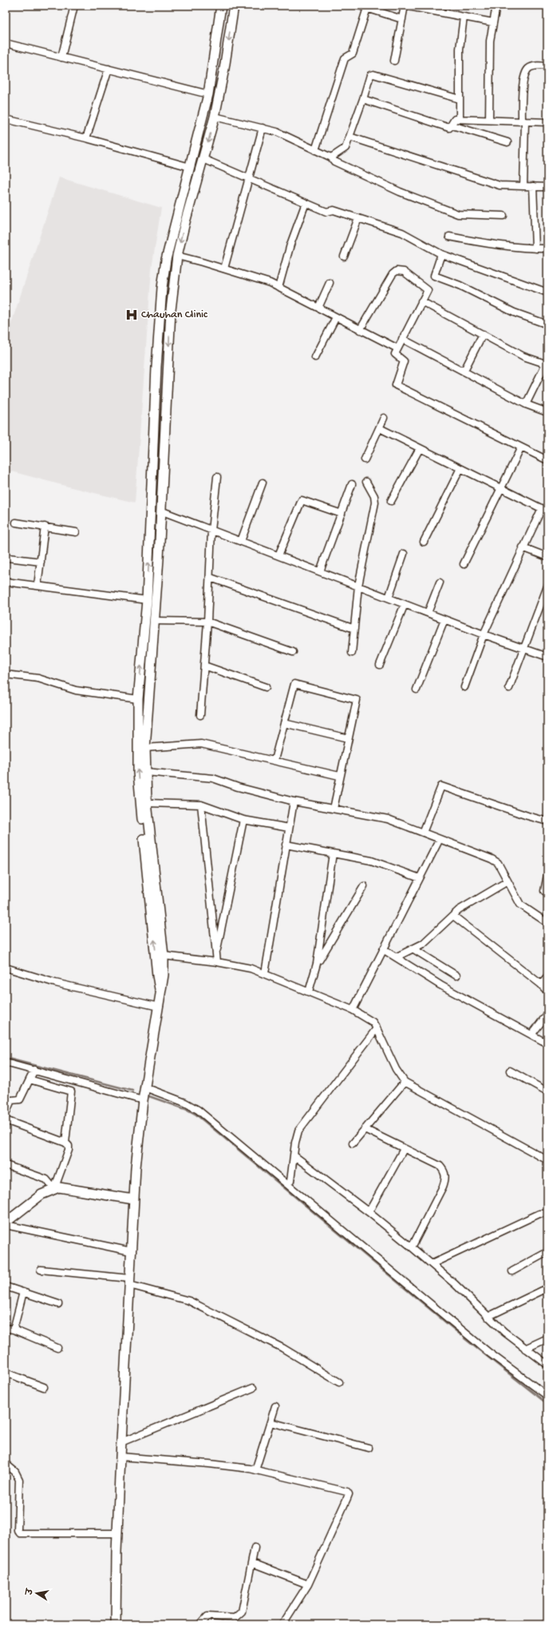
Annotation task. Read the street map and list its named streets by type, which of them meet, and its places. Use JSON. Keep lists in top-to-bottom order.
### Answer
{
  "places": {
    "hospital": ["Chauhan Clinic"]
  },
  "north": "left"
}
